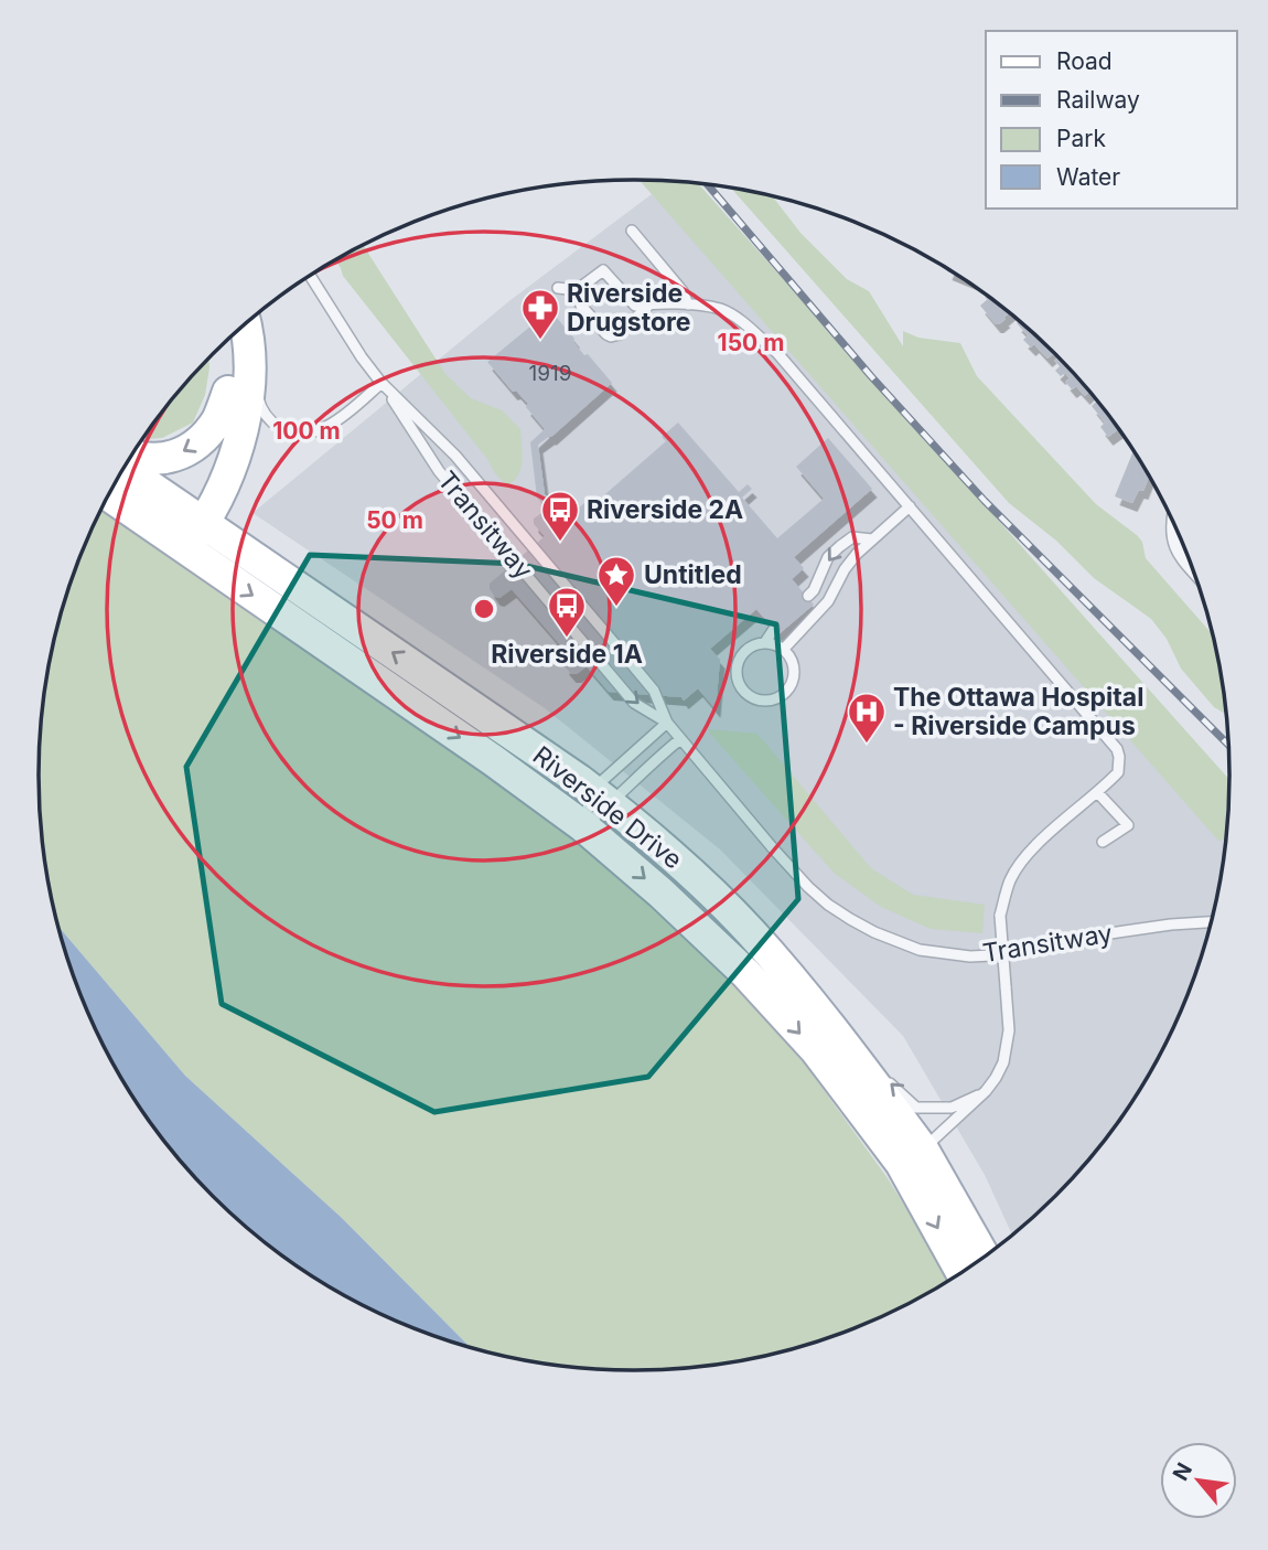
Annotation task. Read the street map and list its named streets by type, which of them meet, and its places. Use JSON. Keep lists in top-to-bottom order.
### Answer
{
  "streets": {
    "main road": ["Riverside Drive"],
    "lane": ["Transitway"]
  },
  "places": {
    "pharmacy": ["Riverside Drugstore"],
    "bus stop": ["Riverside 2A", "Riverside 1A"],
    "place": ["Untitled"],
    "hospital": ["The Ottawa Hospital - Riverside Campus"]
  },
  "house_numbers": ["1919"],
  "legend": [
    "Road",
    "Railway",
    "Park",
    "Water"
  ],
  "north": "top left",
  "rings": ["150 m", "100 m", "50 m"]
}
